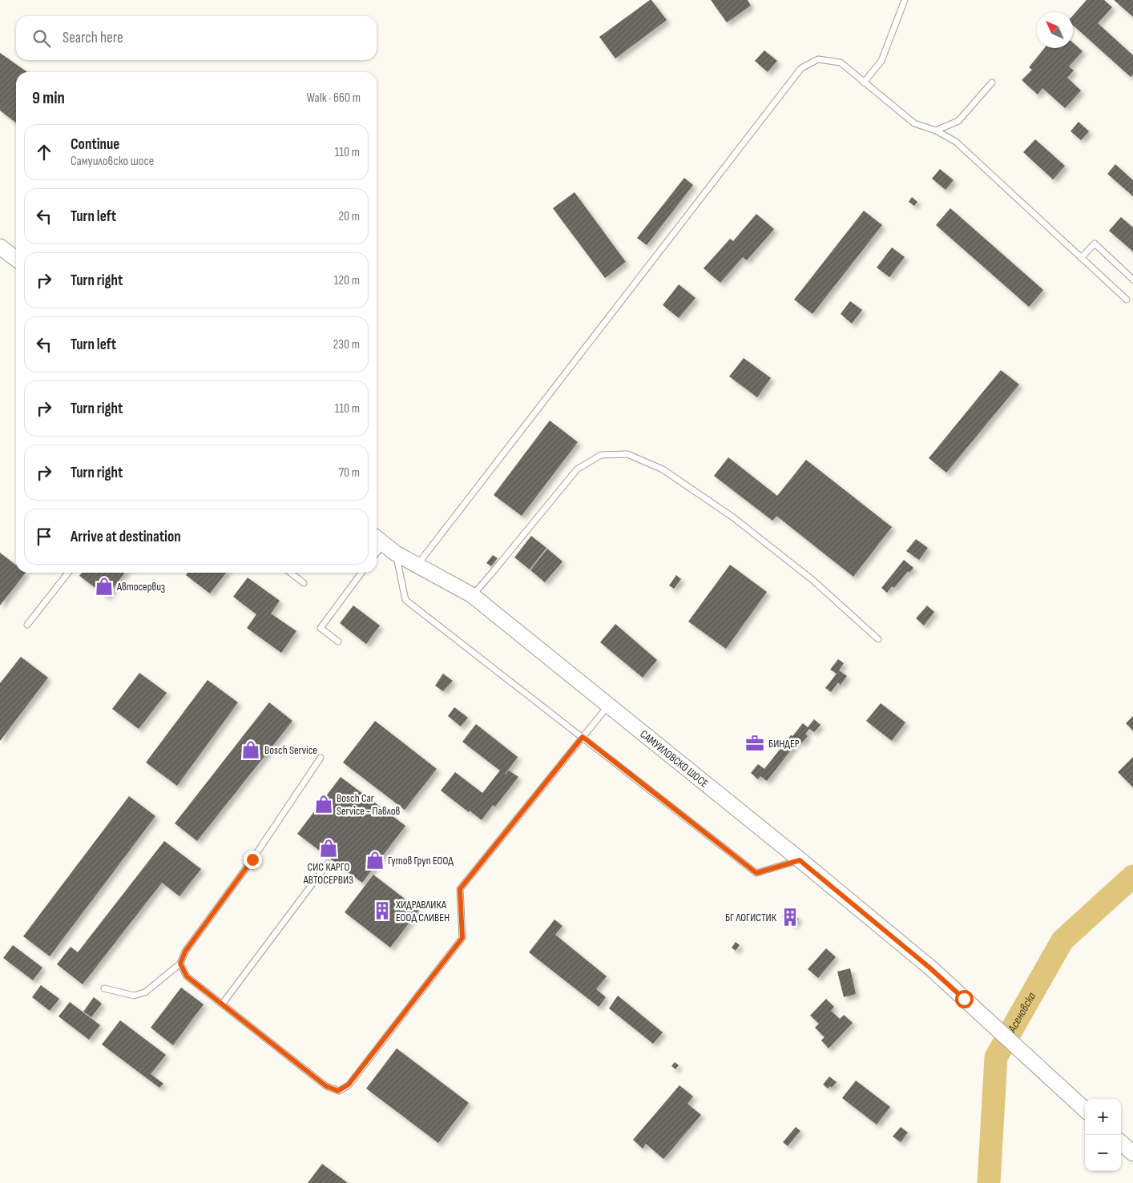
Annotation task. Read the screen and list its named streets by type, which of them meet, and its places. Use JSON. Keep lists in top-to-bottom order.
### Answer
{
  "streets": {
    "street": ["САМУИЛОВСКО ШОСЕ"]
  },
  "water": ["Асеновска"],
  "places": {
    "shop": [
      "Автосервиз",
      "Bosch Service",
      "Bosch Car Service - Павлов",
      "СИС КАРГО АВТОСЕРВИЗ",
      "Гутов Груп ЕООД"
    ],
    "office": ["БИНДЕР"],
    "building": ["ХИДРАВЛИКА ЕООД СЛИВЕН", "БГ ЛОГИСТИК"]
  },
  "north": "top left",
  "page": {
    "search": "Search here",
    "heading": ["9 min", "Walk · 660 m"],
    "list": [
      ["Continue", "Самуиловско шосе", "110 m"],
      ["Turn left", "20 m"],
      ["Turn right", "120 m"],
      ["Turn left", "230 m"],
      ["Turn right", "110 m"],
      ["Turn right", "70 m"],
      "Arrive at destination"
    ],
    "map_buttons": ["+", "−"]
  }
}
